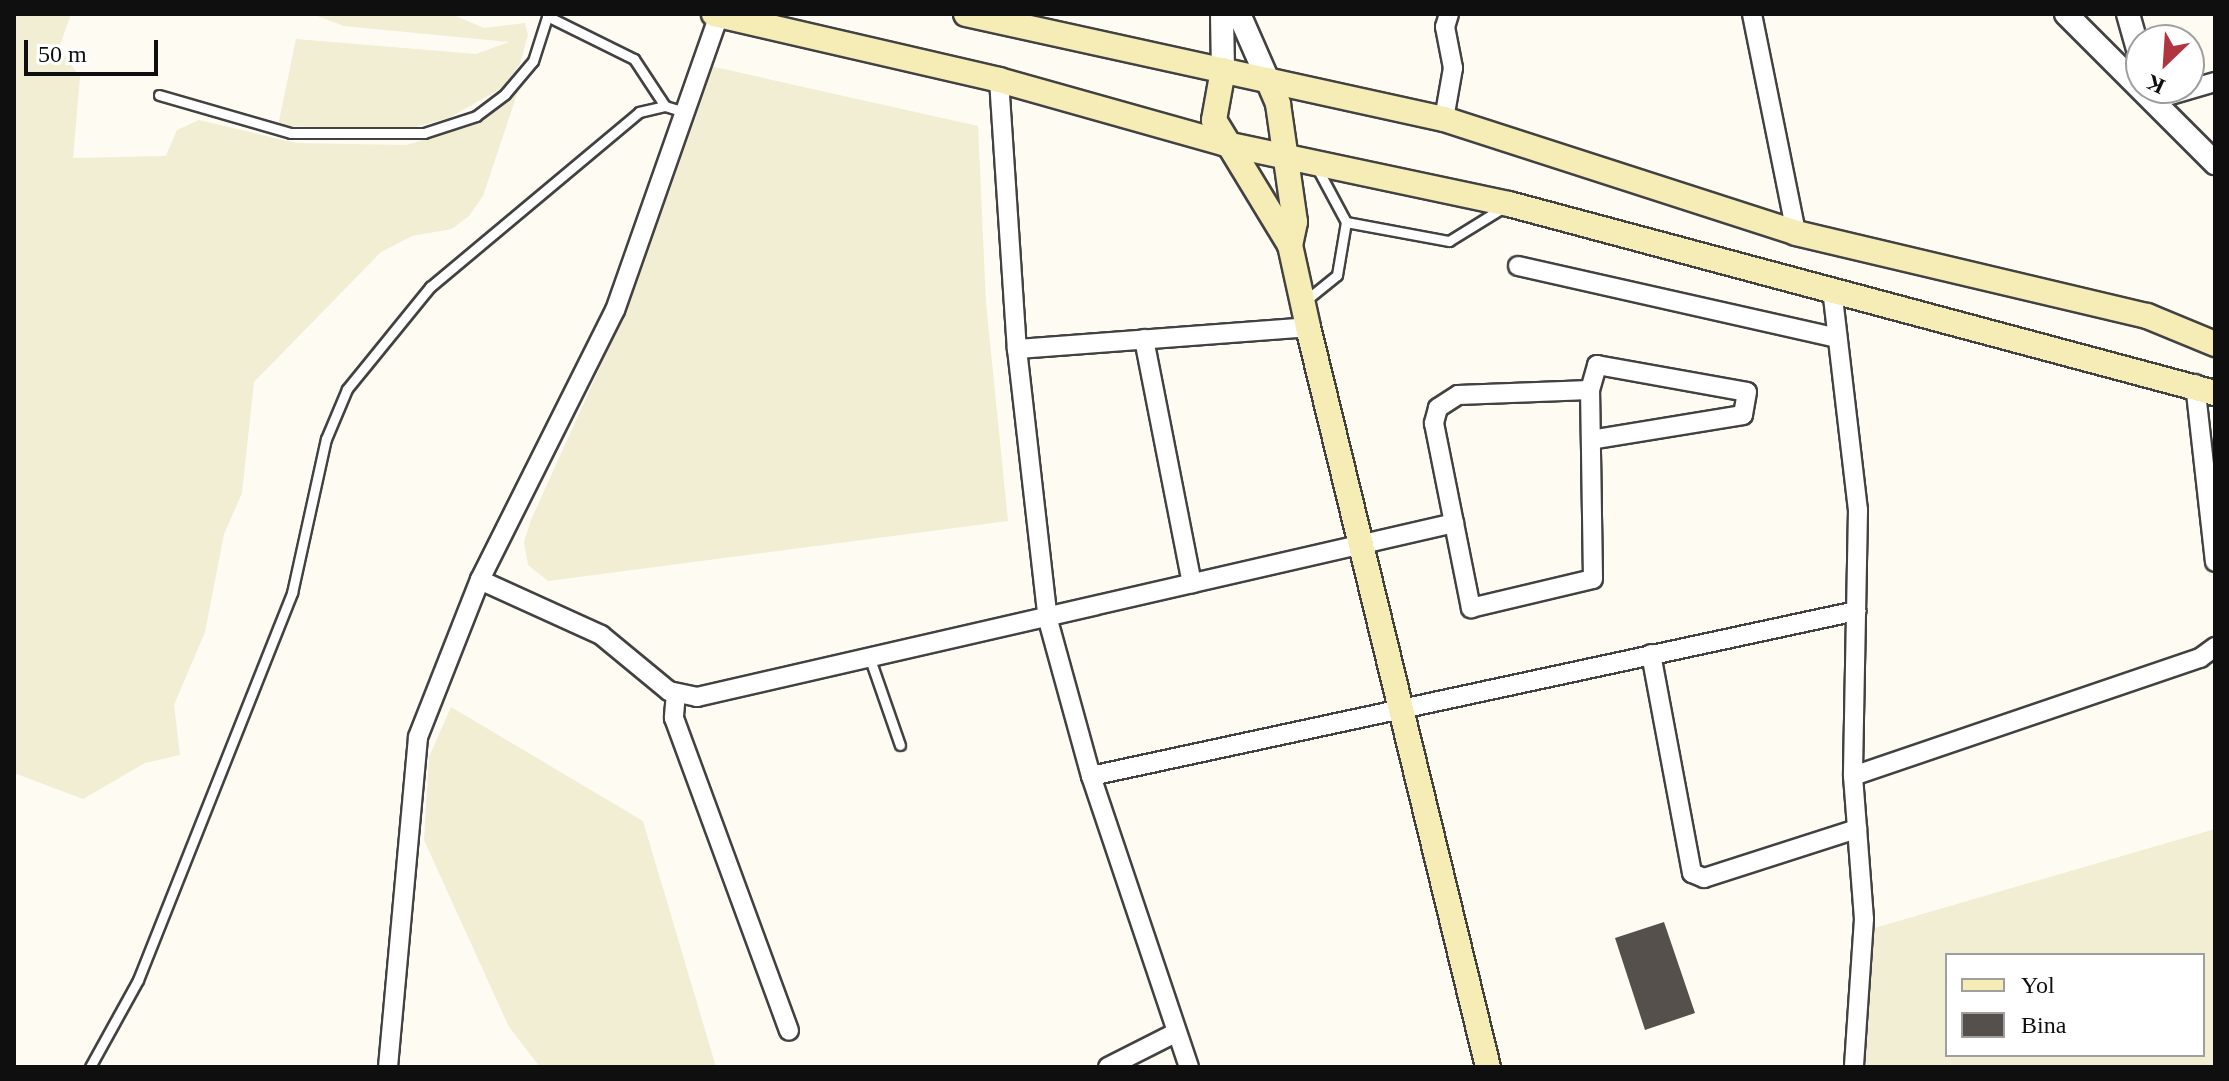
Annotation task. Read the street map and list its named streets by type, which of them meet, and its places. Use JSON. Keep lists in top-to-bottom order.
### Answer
{
  "legend": ["Yol", "Bina"],
  "scale_bar": "50 m",
  "north": "bottom left"
}
